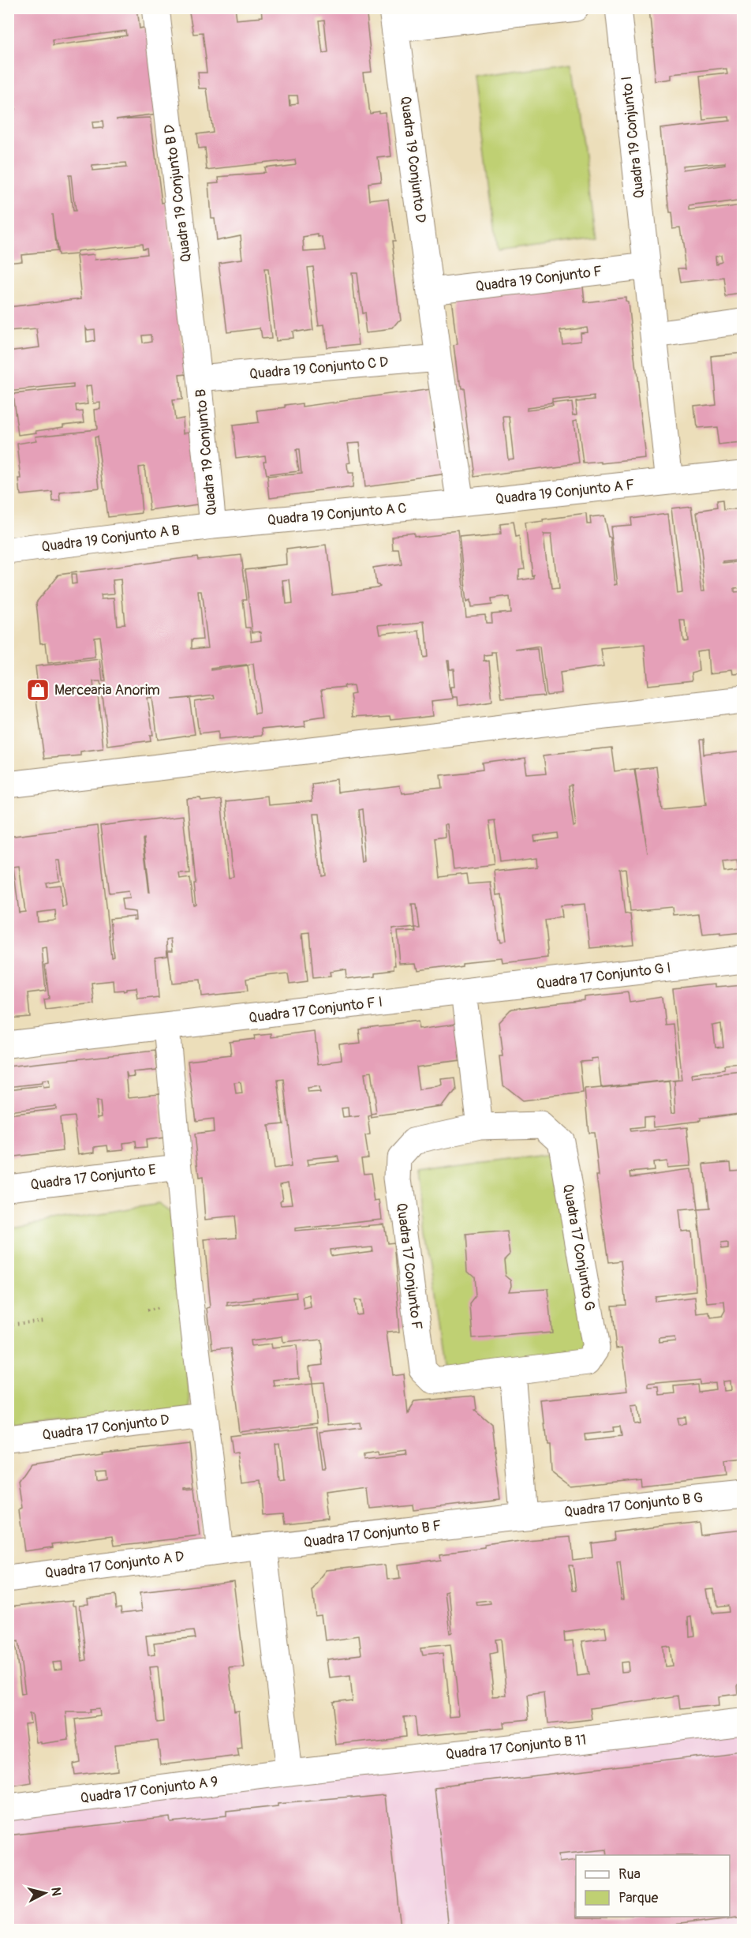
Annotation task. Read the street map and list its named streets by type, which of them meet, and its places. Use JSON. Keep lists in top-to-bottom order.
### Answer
{
  "streets": {
    "street": [
      "Quadra 19 Conjunto I",
      "Quadra 19 Conjunto D",
      "Quadra 19 Conjunto B D",
      "Quadra 19 Conjunto F",
      "Quadra 19 Conjunto C D",
      "Quadra 19 Conjunto B",
      "Quadra 19 Conjunto A F",
      "Quadra 19 Conjunto A C",
      "Quadra 19 Conjunto A B",
      "Quadra 17 Conjunto G I",
      "Quadra 17 Conjunto F I",
      "Quadra 17 Conjunto E",
      "Quadra 17 Conjunto G",
      "Quadra 17 Conjunto F",
      "Quadra 17 Conjunto D",
      "Quadra 17 Conjunto B G",
      "Quadra 17 Conjunto B F",
      "Quadra 17 Conjunto A D",
      "Quadra 17 Conjunto B 11",
      "Quadra 17 Conjunto A 9"
    ]
  },
  "crossings": [
    ["Quadra 19 Conjunto I", "Quadra 19 Conjunto F"],
    ["Quadra 19 Conjunto I", "Quadra 19 Conjunto A F"],
    ["Quadra 19 Conjunto D", "Quadra 19 Conjunto F"],
    ["Quadra 19 Conjunto D", "Quadra 19 Conjunto C D"],
    ["Quadra 19 Conjunto D", "Quadra 19 Conjunto A F"],
    ["Quadra 19 Conjunto D", "Quadra 19 Conjunto A C"],
    ["Quadra 19 Conjunto B D", "Quadra 19 Conjunto C D"],
    ["Quadra 19 Conjunto B D", "Quadra 19 Conjunto B"],
    ["Quadra 19 Conjunto C D", "Quadra 19 Conjunto B"],
    ["Quadra 19 Conjunto B", "Quadra 19 Conjunto A C"],
    ["Quadra 19 Conjunto B", "Quadra 19 Conjunto A B"],
    ["Quadra 19 Conjunto A F", "Quadra 19 Conjunto A C"],
    ["Quadra 19 Conjunto A C", "Quadra 19 Conjunto A B"],
    ["Quadra 17 Conjunto G I", "Quadra 17 Conjunto F I"],
    ["Quadra 17 Conjunto G", "Quadra 17 Conjunto F"],
    ["Quadra 17 Conjunto B G", "Quadra 17 Conjunto B F"],
    ["Quadra 17 Conjunto B F", "Quadra 17 Conjunto A D"],
    ["Quadra 17 Conjunto B 11", "Quadra 17 Conjunto A 9"]
  ],
  "places": {
    "shop": ["Mercearia Anorim"]
  },
  "legend": ["Rua", "Parque"],
  "north": "right"
}
